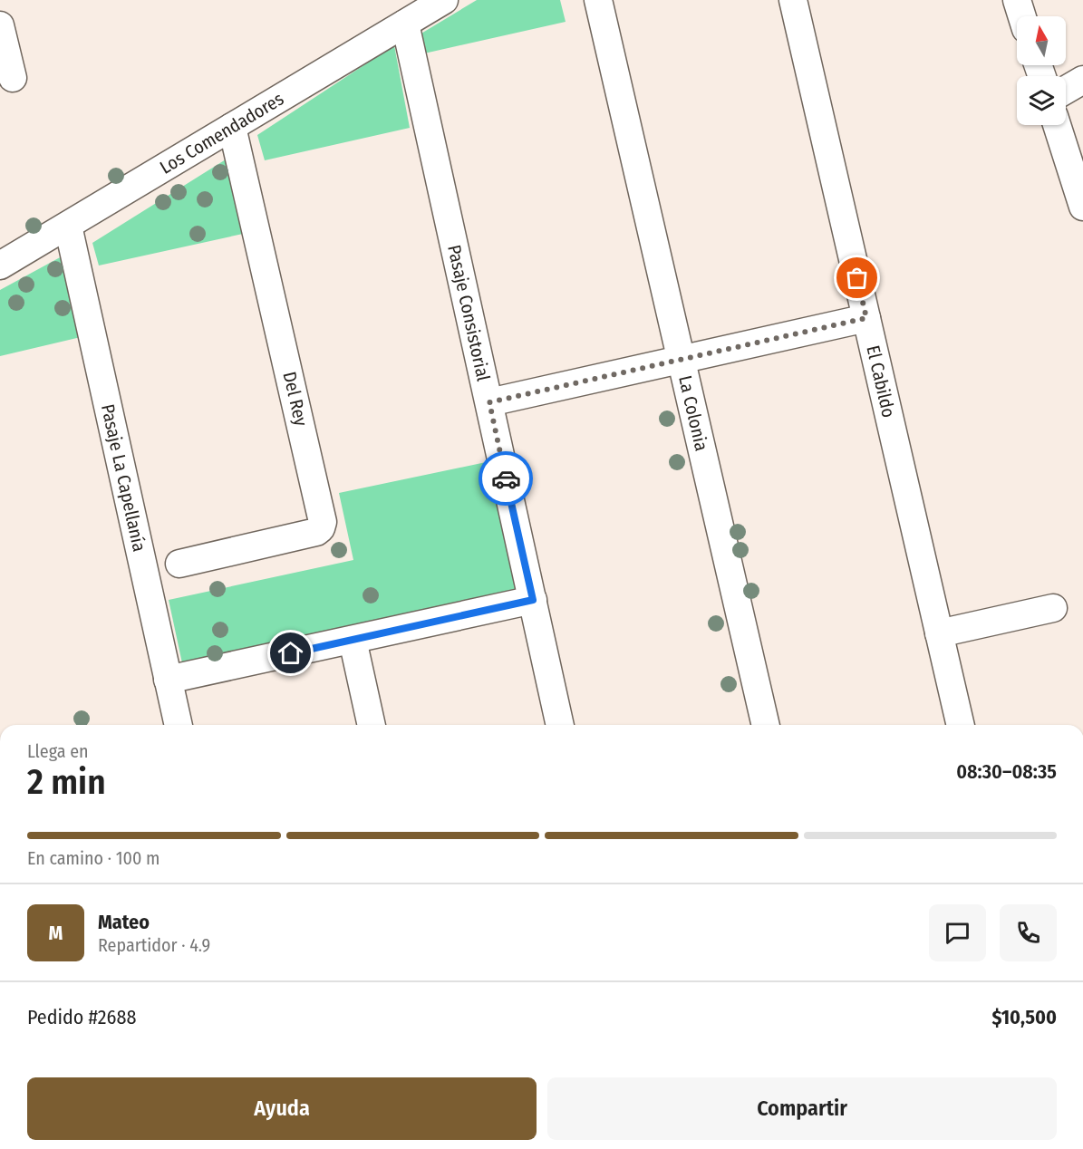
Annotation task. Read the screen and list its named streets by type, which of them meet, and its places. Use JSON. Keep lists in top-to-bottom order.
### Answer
{
  "streets": {
    "street": [
      "Los Comendadores",
      "Pasaje Consistorial",
      "El Cabildo",
      "Del Rey",
      "La Colonia",
      "Pasaje La Capellanía"
    ]
  },
  "crossings": [
    ["Los Comendadores", "Pasaje Consistorial"],
    ["Los Comendadores", "Del Rey"],
    ["Los Comendadores", "Pasaje La Capellanía"]
  ],
  "north": "top",
  "page": {
    "heading": ["2 min", "Llega en", "08:30–08:35"],
    "panel": [
      "Mateo",
      "Repartidor · 4.9",
      "Pedido #2688",
      "$10,500"
    ],
    "bar": "En camino · 100 m",
    "round": "M",
    "buttons": ["Ayuda", "Compartir"]
  }
}
